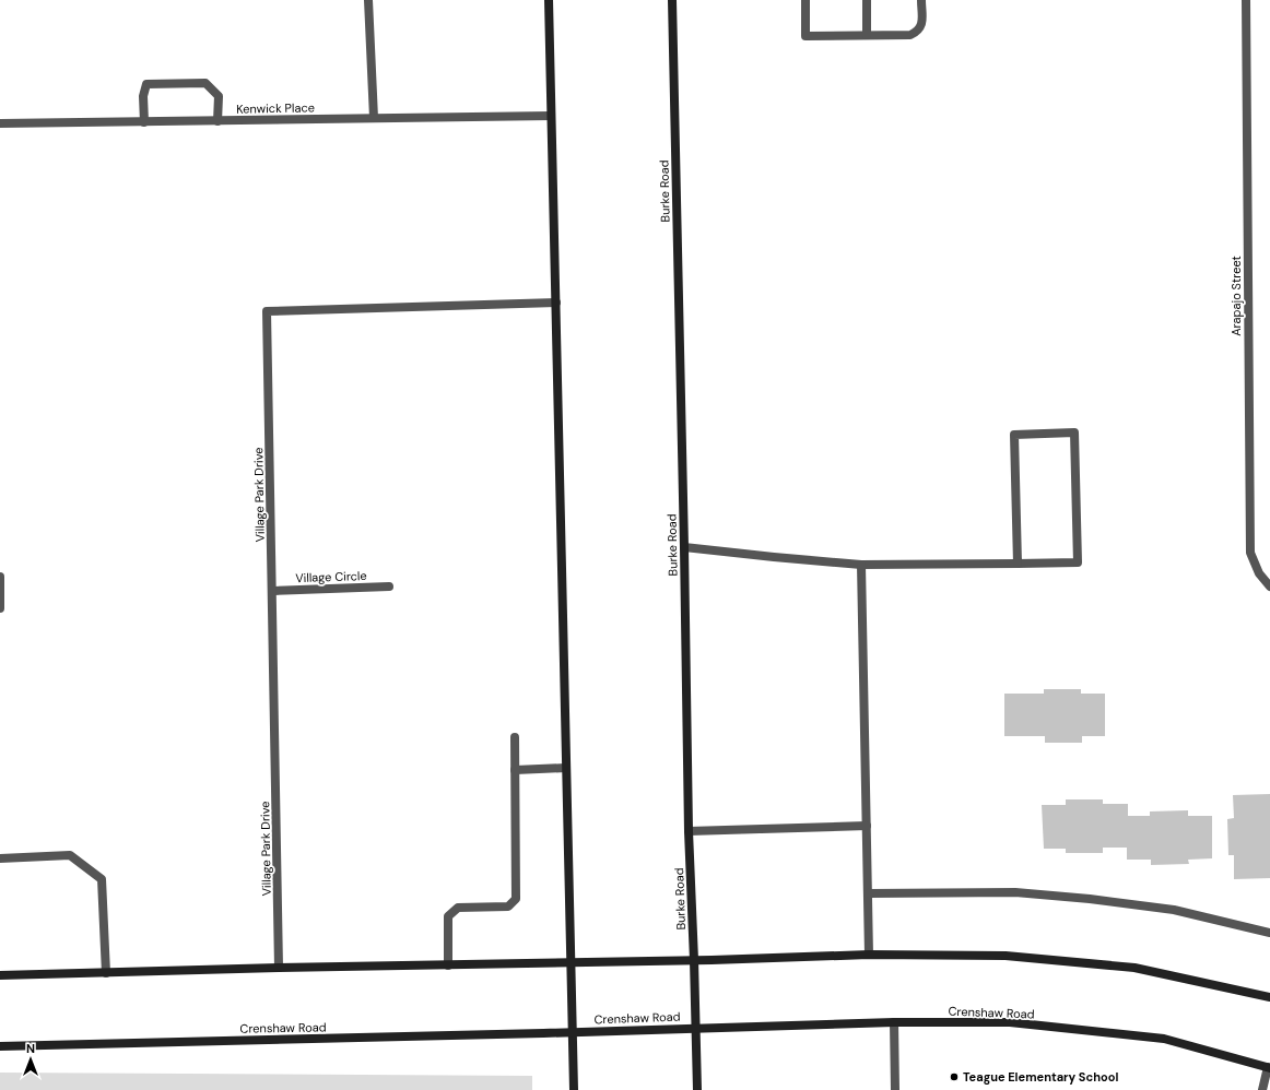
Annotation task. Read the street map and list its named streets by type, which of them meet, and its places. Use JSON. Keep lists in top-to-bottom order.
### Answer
{
  "streets": {
    "main road": ["Burke Road", "Crenshaw Road"],
    "street": [
      "Kenwick Place",
      "Arapajo Street",
      "Village Park Drive",
      "Village Circle"
    ]
  },
  "crossings": [
    ["Burke Road", "Crenshaw Road"],
    ["Village Park Drive", "Village Circle"]
  ],
  "places": ["Teague Elementary School"],
  "north": "top"
}
